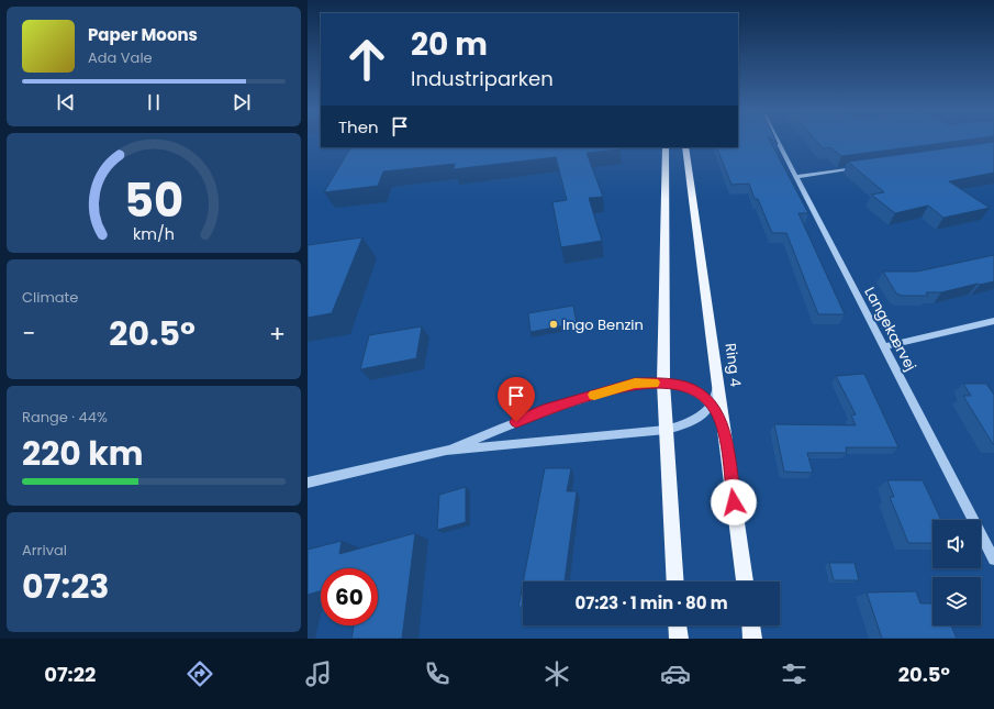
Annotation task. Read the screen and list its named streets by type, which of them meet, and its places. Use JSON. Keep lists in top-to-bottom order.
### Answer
{
  "streets": {
    "main road": ["Ring 4"],
    "street": ["Langekærvej"]
  },
  "places": ["Ingo Benzin"],
  "page": {
    "turn": ["20 m", "Industriparken"],
    "song": ["Paper Moons", "Ada Vale"],
    "then": "Then",
    "tile": [
      "Climate",
      ["Range · 44%", "220 km"],
      ["Arrival", "07:23"]
    ],
    "heat": ["−", "20.5°", "+"],
    "limit": "60",
    "trip": "07:23 · 1 min · 80 m",
    "tabs": ["07:22", "20.5°"],
    "gauge": ["50", "km/h"]
  }
}
